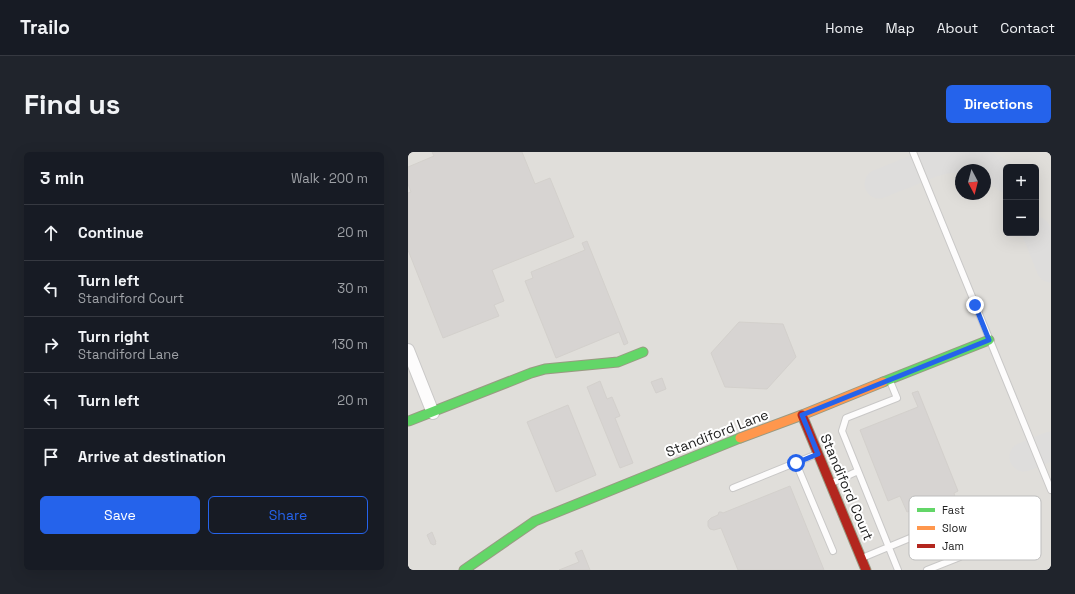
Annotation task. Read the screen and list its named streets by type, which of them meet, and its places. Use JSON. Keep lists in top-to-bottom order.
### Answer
{
  "streets": {
    "street": ["Standiford Lane", "Standiford Court"]
  },
  "crossings": [
    ["Standiford Lane", "Standiford Court"]
  ],
  "legend": ["Fast", "Slow", "Jam"],
  "north": "bottom",
  "page": {
    "header": "Trailo",
    "nav": [
      "Home",
      "Map",
      "About",
      "Contact"
    ],
    "buttons": [
      "Directions",
      ["Save", "Share"]
    ],
    "title": "Find us",
    "heading": ["3 min", "Walk · 200 m"],
    "map_buttons": ["+", "−"],
    "list": [
      ["Continue", "20 m"],
      ["Turn left", "Standiford Court", "30 m"],
      ["Turn right", "Standiford Lane", "130 m"],
      ["Turn left", "20 m"],
      "Arrive at destination"
    ]
  }
}
